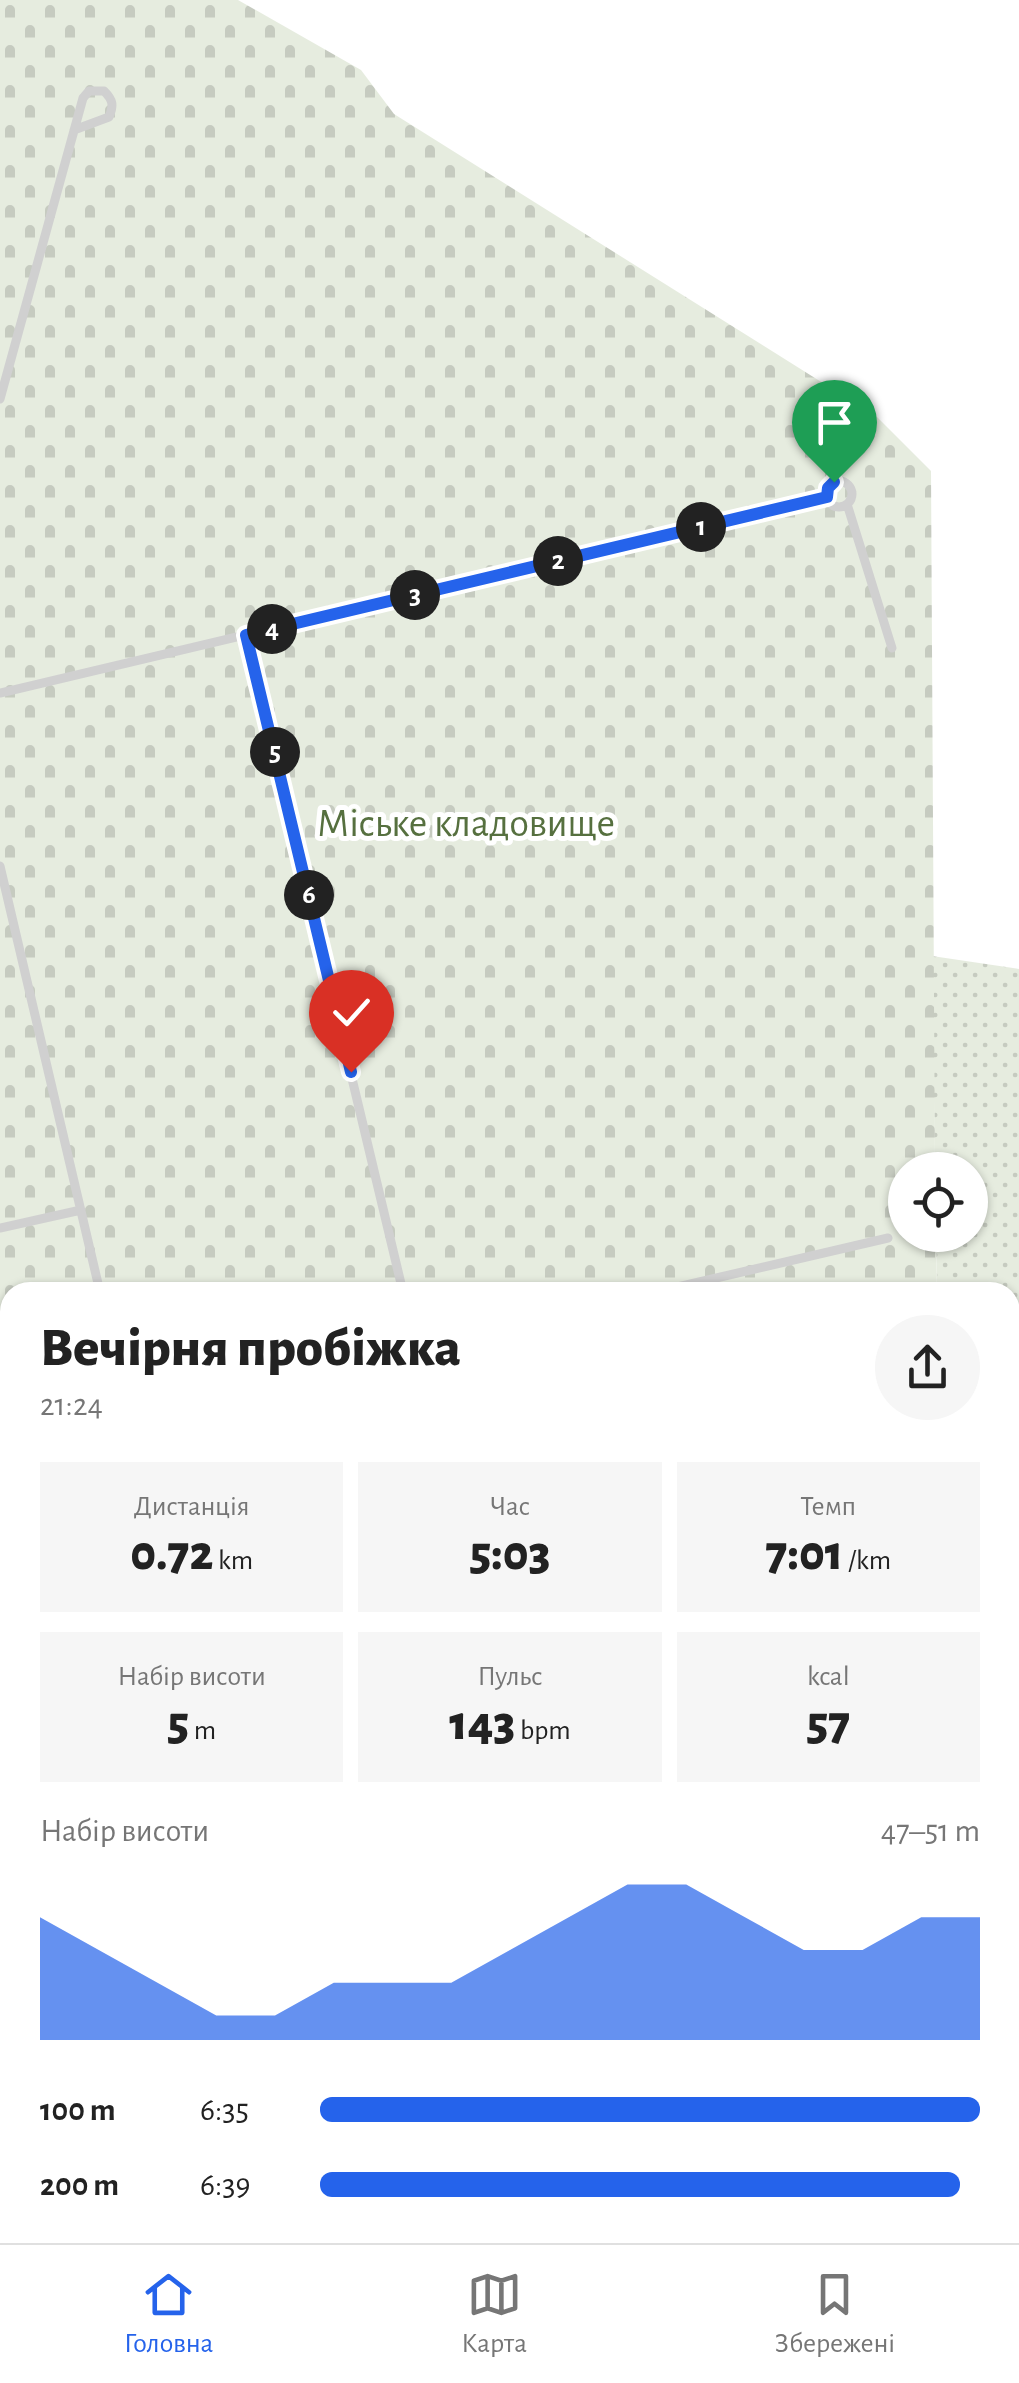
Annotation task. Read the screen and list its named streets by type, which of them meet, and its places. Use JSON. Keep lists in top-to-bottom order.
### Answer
{
  "parks": ["Міське кладовище"],
  "page": {
    "pins": [
      "1",
      "2",
      "3",
      "4",
      "5",
      "6"
    ],
    "heading": ["Вечірня пробіжка", "21:24"],
    "stats": [
      ["Дистанція", "0.72 km"],
      ["Час", "5:03"],
      ["Темп", "7:01 /km"],
      ["Набір висоти", "5 m"],
      ["Пульс", "143 bpm"],
      ["kcal", "57"]
    ],
    "chart": ["Набір висоти", "47–51 m"],
    "list": [
      {
        "name": "100 m",
        "note": "6:35"
      },
      {
        "name": "200 m",
        "note": "6:39"
      }
    ],
    "tabs": ["Головна", "Карта", "Збережені"]
  }
}
